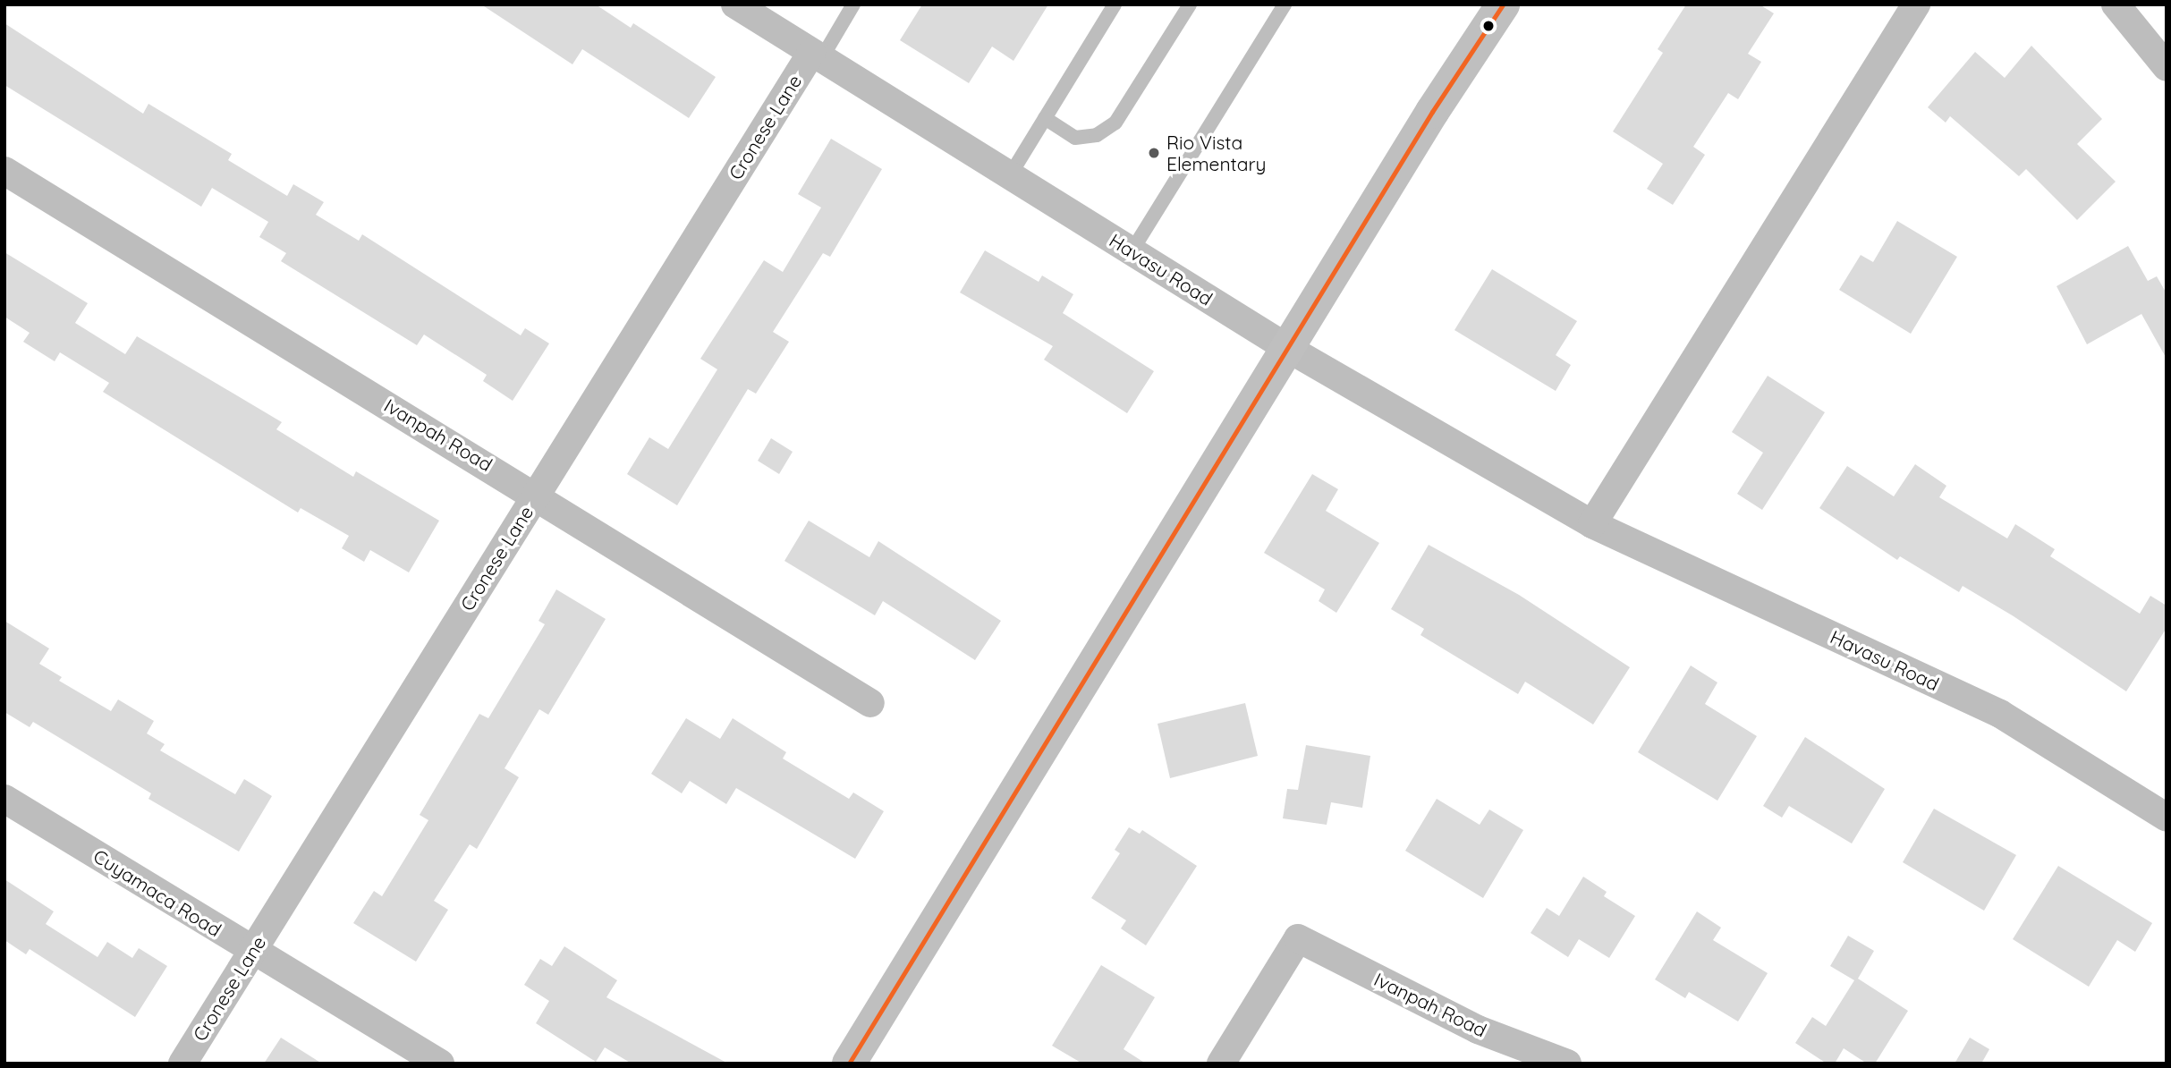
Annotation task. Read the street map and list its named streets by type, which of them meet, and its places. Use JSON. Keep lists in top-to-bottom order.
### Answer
{
  "streets": {
    "street": [
      "Cronese Lane",
      "Havasu Road",
      "Ivanpah Road",
      "Cuyamaca Road"
    ]
  },
  "crossings": [
    ["Cronese Lane", "Havasu Road"],
    ["Cronese Lane", "Ivanpah Road"],
    ["Cronese Lane", "Cuyamaca Road"]
  ],
  "places": ["Rio Vista Elementary"]
}
